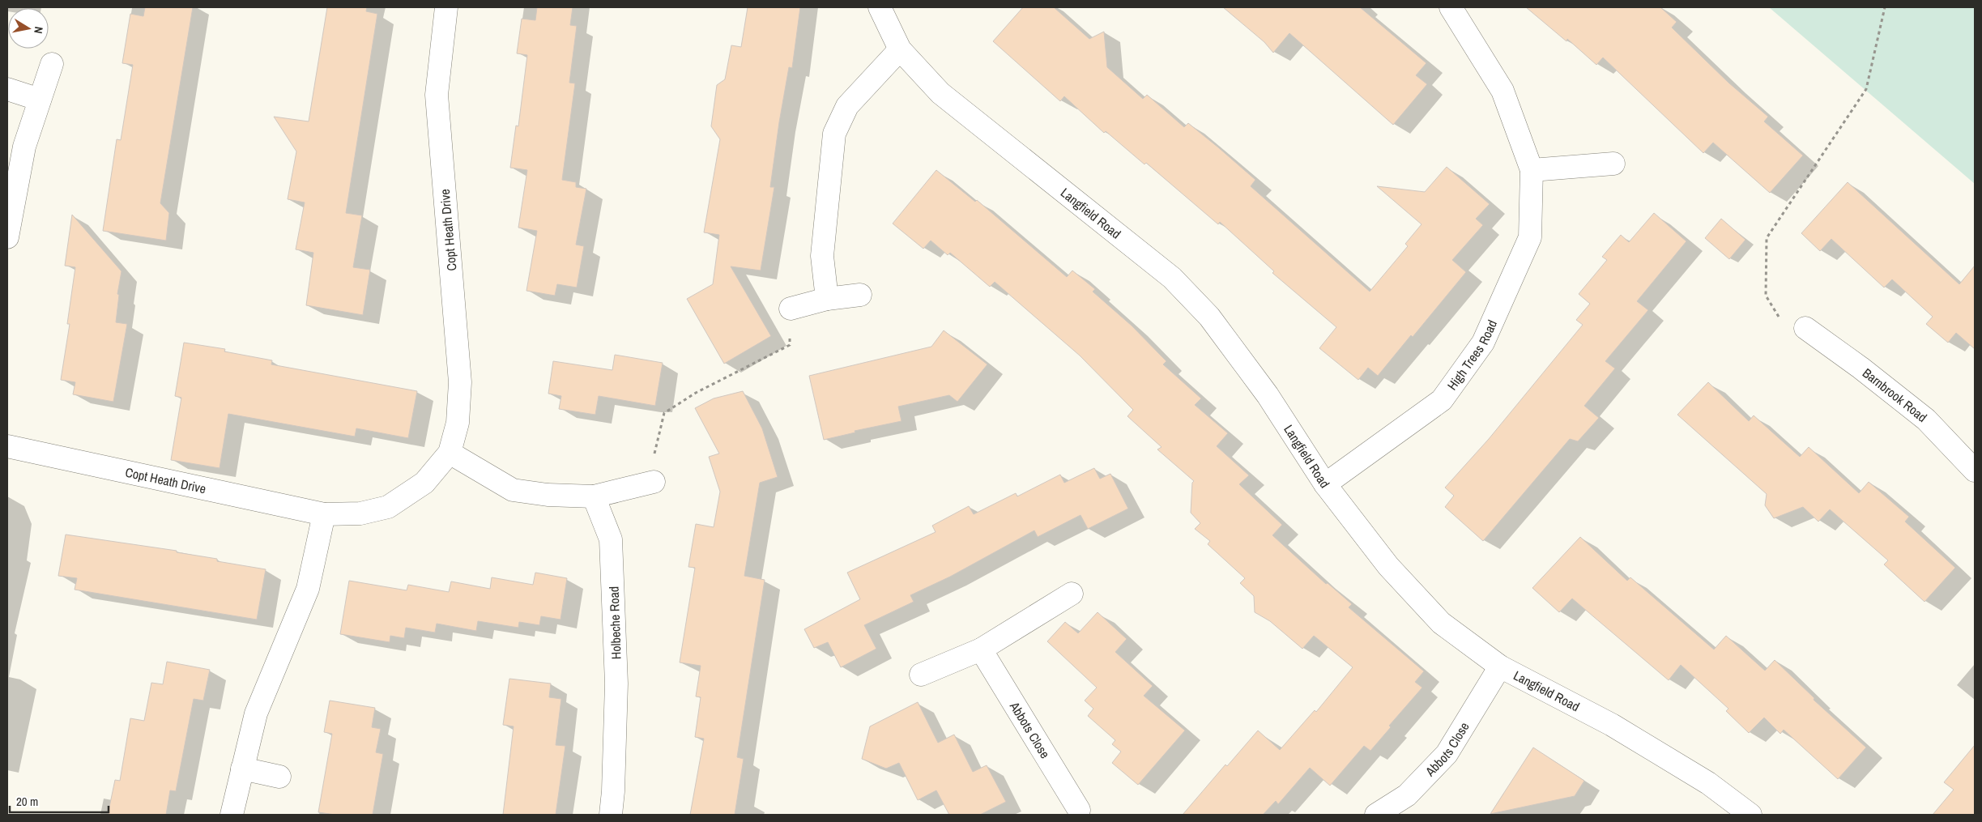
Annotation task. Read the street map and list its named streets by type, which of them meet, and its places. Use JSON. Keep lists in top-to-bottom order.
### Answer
{
  "streets": {
    "street": [
      "Langfield Road",
      "Copt Heath Drive",
      "High Trees Road",
      "Barnbrook Road",
      "Holbeche Road",
      "Abbots Close"
    ]
  },
  "crossings": [
    ["Langfield Road", "High Trees Road"],
    ["Langfield Road", "Abbots Close"]
  ],
  "scale_bar": "20 m",
  "north": "right"
}
